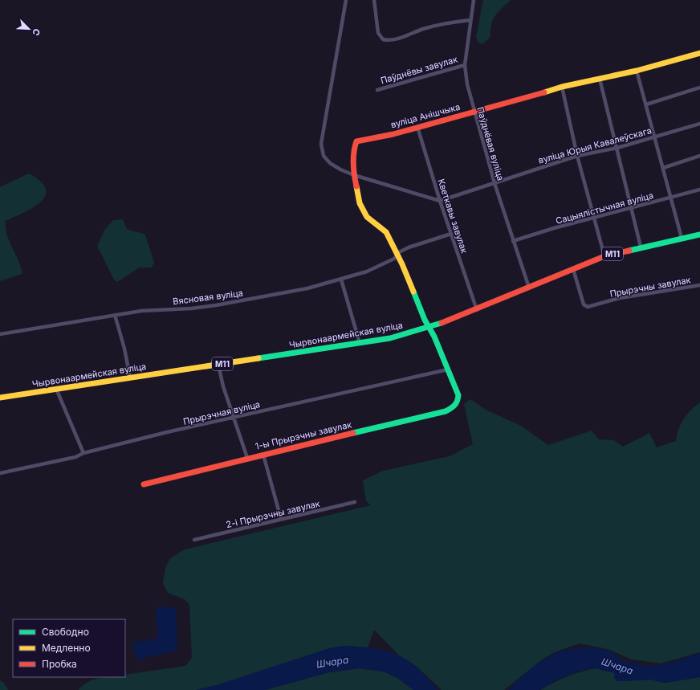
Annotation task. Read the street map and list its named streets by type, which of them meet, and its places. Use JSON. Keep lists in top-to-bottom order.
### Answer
{
  "streets": {
    "main road": [
      "вуліца Анішчыка",
      "М11",
      "Чырвонаармейская вуліца",
      "1-ы Прырэчны завулак"
    ],
    "street": [
      "Паўднёвы завулак",
      "Паўднёвая вуліца",
      "вуліца Юрыя Кавалеўскага",
      "Сацыялістычная вуліца",
      "Кветкавы завулак",
      "Прырэчны завулак",
      "Вясновая вуліца",
      "Прырэчная вуліца",
      "2-і Прырэчны завулак"
    ]
  },
  "crossings": [
    ["Паўднёвы завулак", "Паўднёвая вуліца"],
    ["вуліца Анішчыка", "Паўднёвая вуліца"],
    ["вуліца Анішчыка", "Кветкавы завулак"],
    ["вуліца Анішчыка", "Вясновая вуліца"],
    ["вуліца Анішчыка", "Чырвонаармейская вуліца"],
    ["вуліца Анішчыка", "Прырэчная вуліца"],
    ["вуліца Анішчыка", "1-ы Прырэчны завулак"],
    ["Паўднёвая вуліца", "вуліца Юрыя Кавалеўскага"],
    ["Паўднёвая вуліца", "Сацыялістычная вуліца"],
    ["Паўднёвая вуліца", "Чырвонаармейская вуліца"],
    ["вуліца Юрыя Кавалеўскага", "Кветкавы завулак"],
    ["Кветкавы завулак", "Вясновая вуліца"],
    ["Кветкавы завулак", "Чырвонаармейская вуліца"],
    ["Прырэчны завулак", "Чырвонаармейская вуліца"]
  ],
  "water": ["Шчара"],
  "legend": ["Свободно", "Медленно", "Пробка"],
  "north": "bottom right"
}
